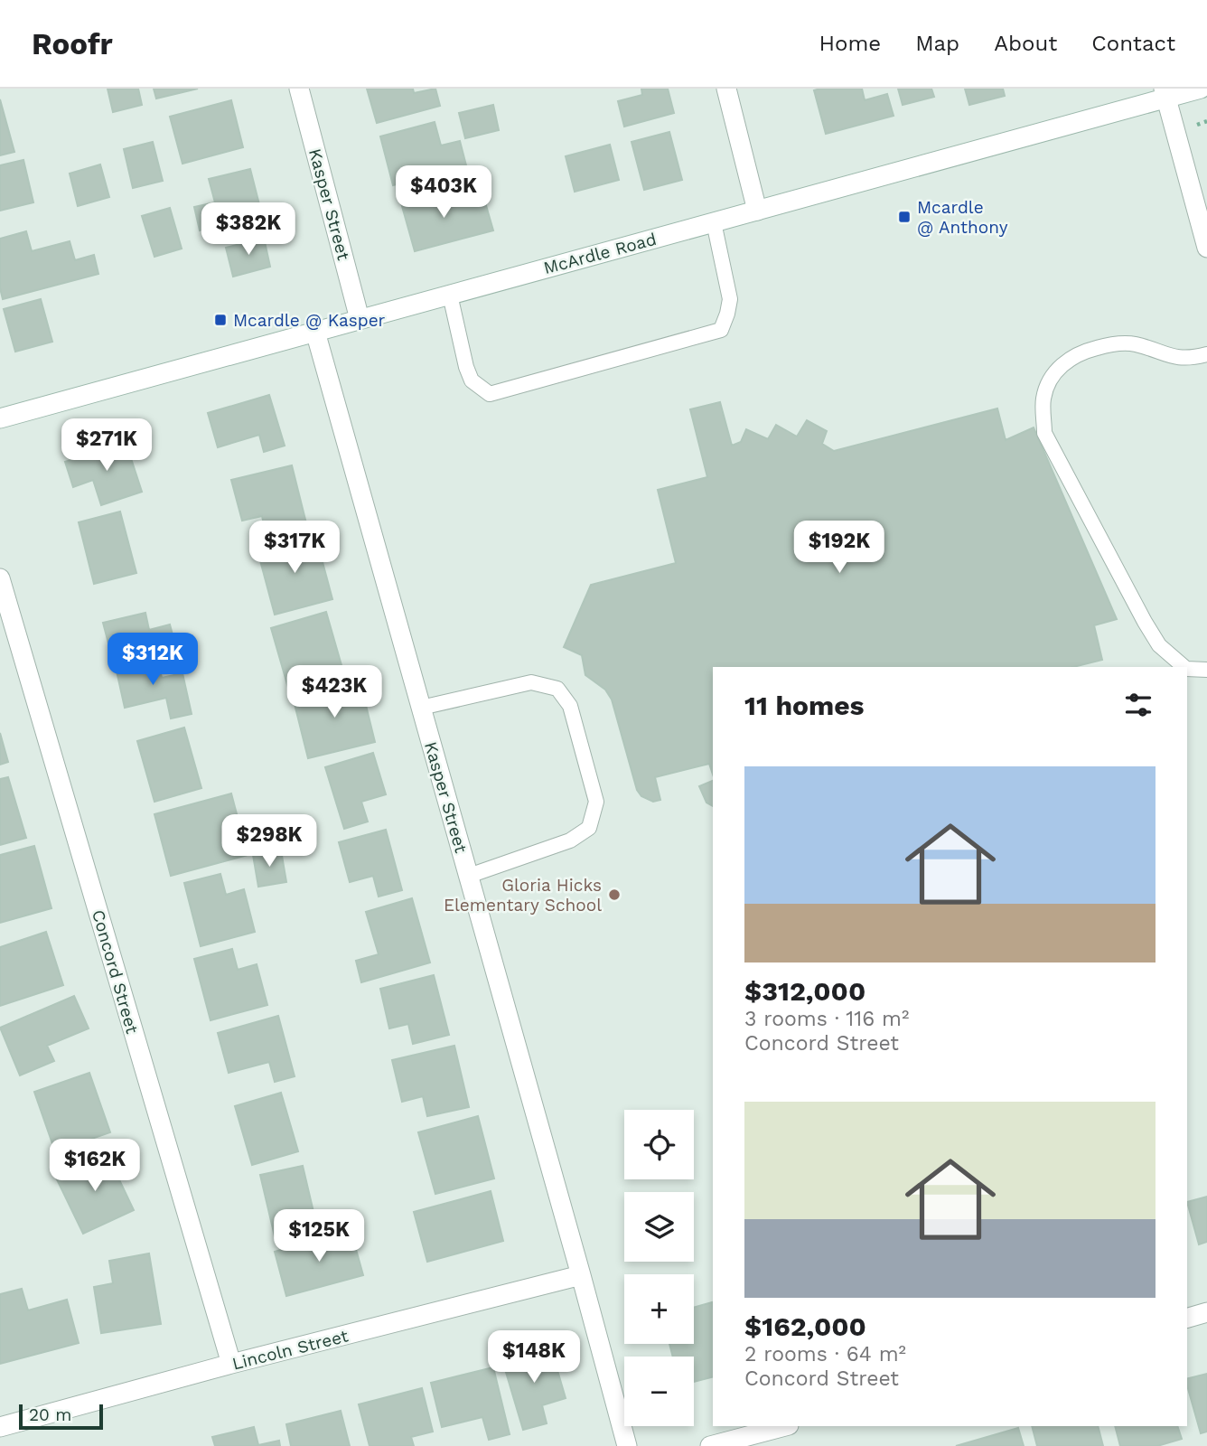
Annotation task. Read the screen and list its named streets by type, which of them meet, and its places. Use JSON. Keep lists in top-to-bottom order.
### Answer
{
  "streets": {
    "street": [
      "Kasper Street",
      "McArdle Road",
      "Concord Street",
      "Lincoln Street"
    ]
  },
  "crossings": [
    ["Kasper Street", "McArdle Road"],
    ["Kasper Street", "Lincoln Street"],
    ["Concord Street", "Lincoln Street"]
  ],
  "places": {
    "transit": ["Mcardle @ Anthony", "Mcardle @ Kasper"],
    "other": ["Gloria Hicks Elementary School"]
  },
  "scale_bar": "20 m",
  "page": {
    "header": "Roofr",
    "nav": [
      "Home",
      "Map",
      "About",
      "Contact"
    ],
    "price": [
      "$403K",
      "$382K",
      "$271K",
      "$317K",
      "$192K",
      "$312K",
      "$423K",
      "$298K",
      "$162K",
      "$125K",
      "$148K"
    ],
    "heading": "11 homes",
    "list": [
      {
        "name": "$312,000",
        "note": "3 rooms · 116 m² · Concord Street"
      },
      {
        "name": "$162,000",
        "note": "2 rooms · 64 m² · Concord Street"
      }
    ],
    "map_buttons": ["+", "−"],
    "scale": "20 m"
  }
}
